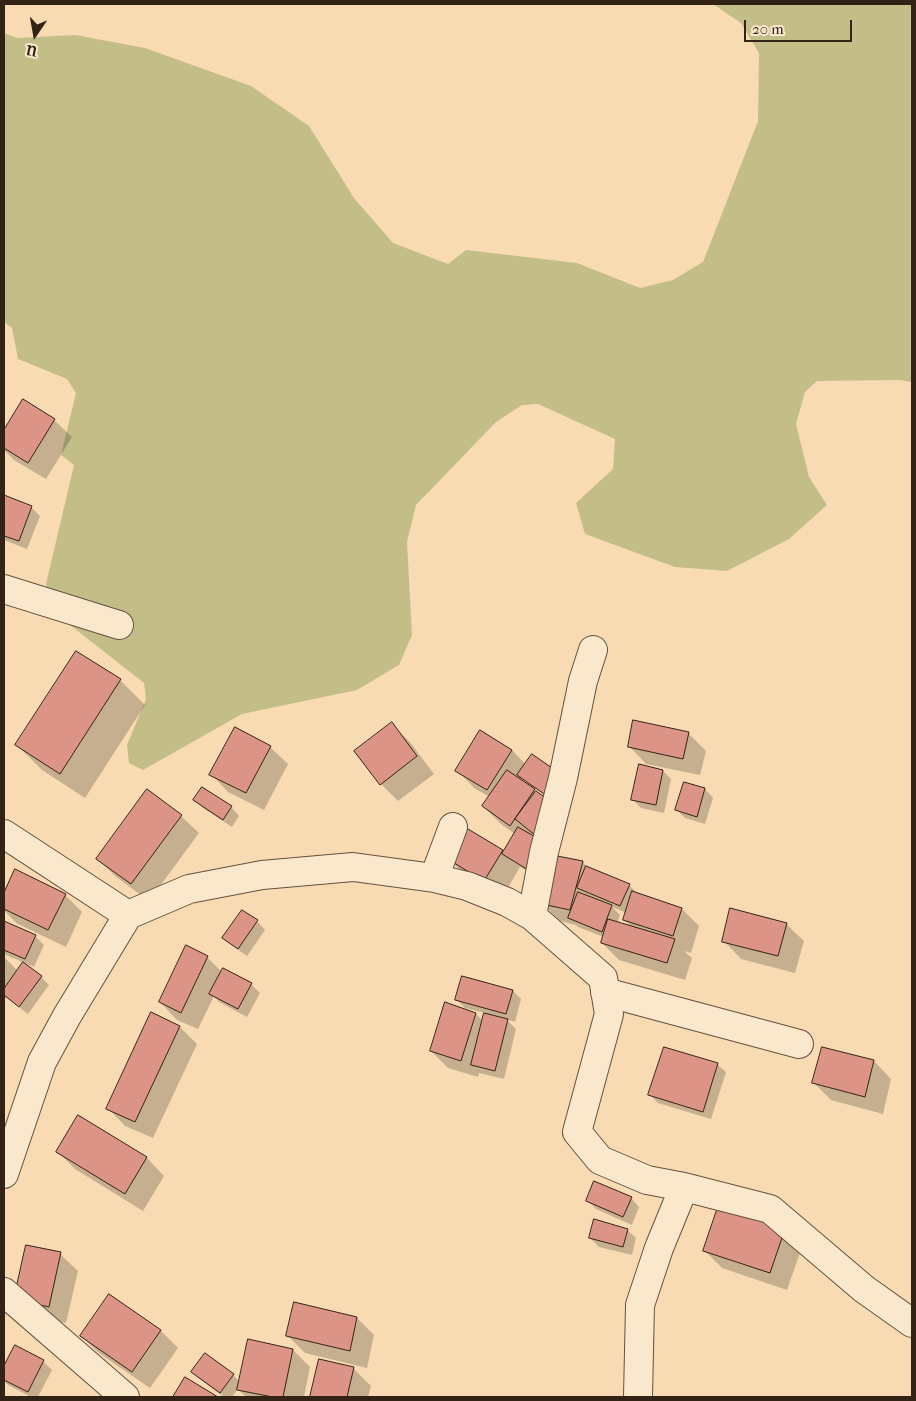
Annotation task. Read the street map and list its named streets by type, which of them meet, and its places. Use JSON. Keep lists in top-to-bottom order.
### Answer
{
  "scale_bar": "20 m",
  "north": "bottom"
}
